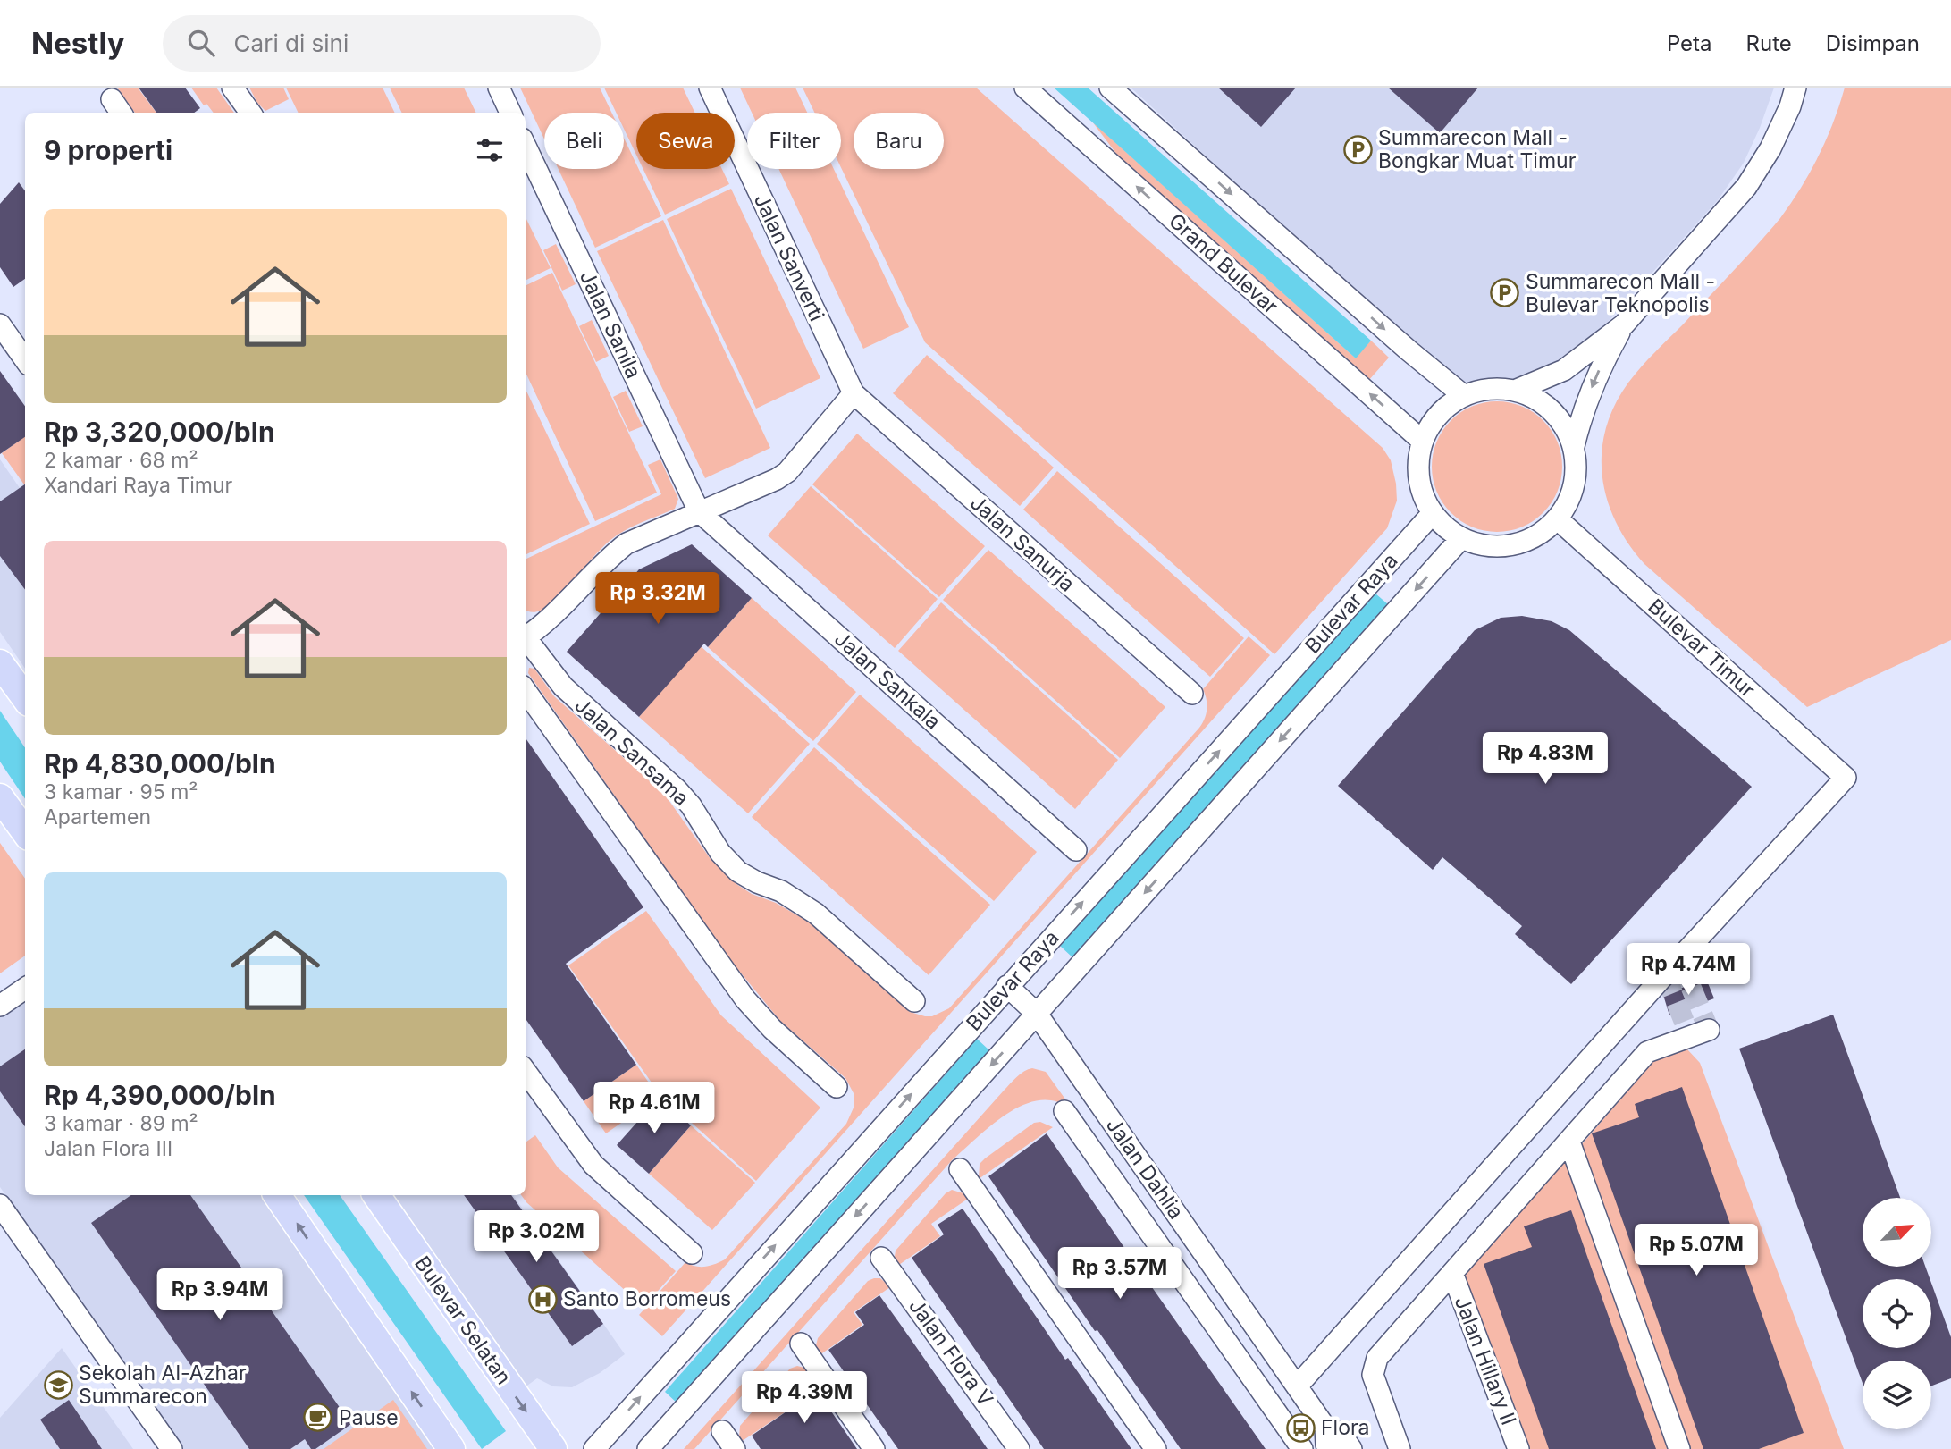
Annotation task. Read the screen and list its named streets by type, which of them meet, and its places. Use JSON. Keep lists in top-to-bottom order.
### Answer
{
  "streets": {
    "main road": ["Bulevar Selatan"],
    "street": [
      "Jalan Sanverti",
      "Grand Bulevar",
      "Jalan Sanila",
      "Jalan Sanurja",
      "Bulevar Raya",
      "Bulevar Timur",
      "Jalan Sankala",
      "Jalan Sansama",
      "Jalan Dahlia",
      "Jalan Flora V",
      "Jalan Hillary II"
    ]
  },
  "crossings": [
    ["Jalan Sanverti", "Jalan Sanurja"],
    ["Grand Bulevar", "Bulevar Raya"],
    ["Grand Bulevar", "Bulevar Timur"],
    ["Jalan Sanila", "Jalan Sankala"],
    ["Bulevar Raya", "Bulevar Timur"],
    ["Bulevar Raya", "Jalan Dahlia"],
    ["Bulevar Timur", "Jalan Dahlia"]
  ],
  "places": {
    "parking": ["Summarecon Mall - Bongkar Muat Timur", "Summarecon Mall - Bulevar Teknopolis"],
    "hospital": ["Santo Borromeus"],
    "school or university": ["Sekolah Al-Azhar Summarecon"],
    "cafe": ["Pause"],
    "bus stop": ["Flora"]
  },
  "north": "top right",
  "page": {
    "header": "Nestly",
    "search": "Cari di sini",
    "nav": ["Peta", "Rute", "Disimpan"],
    "chip": [
      "Beli",
      "Sewa",
      "Filter",
      "Baru"
    ],
    "heading": "9 properti",
    "list": [
      {
        "name": "Rp 3,320,000/bln",
        "note": "2 kamar · 68 m² · Xandari Raya Timur"
      },
      {
        "name": "Rp 4,830,000/bln",
        "note": "3 kamar · 95 m² · Apartemen"
      },
      {
        "name": "Rp 4,390,000/bln",
        "note": "3 kamar · 89 m² · Jalan Flora III"
      }
    ],
    "price": [
      "Rp 3.32M",
      "Rp 4.83M",
      "Rp 4.74M",
      "Rp 4.61M",
      "Rp 3.02M",
      "Rp 5.07M",
      "Rp 3.57M",
      "Rp 3.94M",
      "Rp 4.39M"
    ]
  }
}
